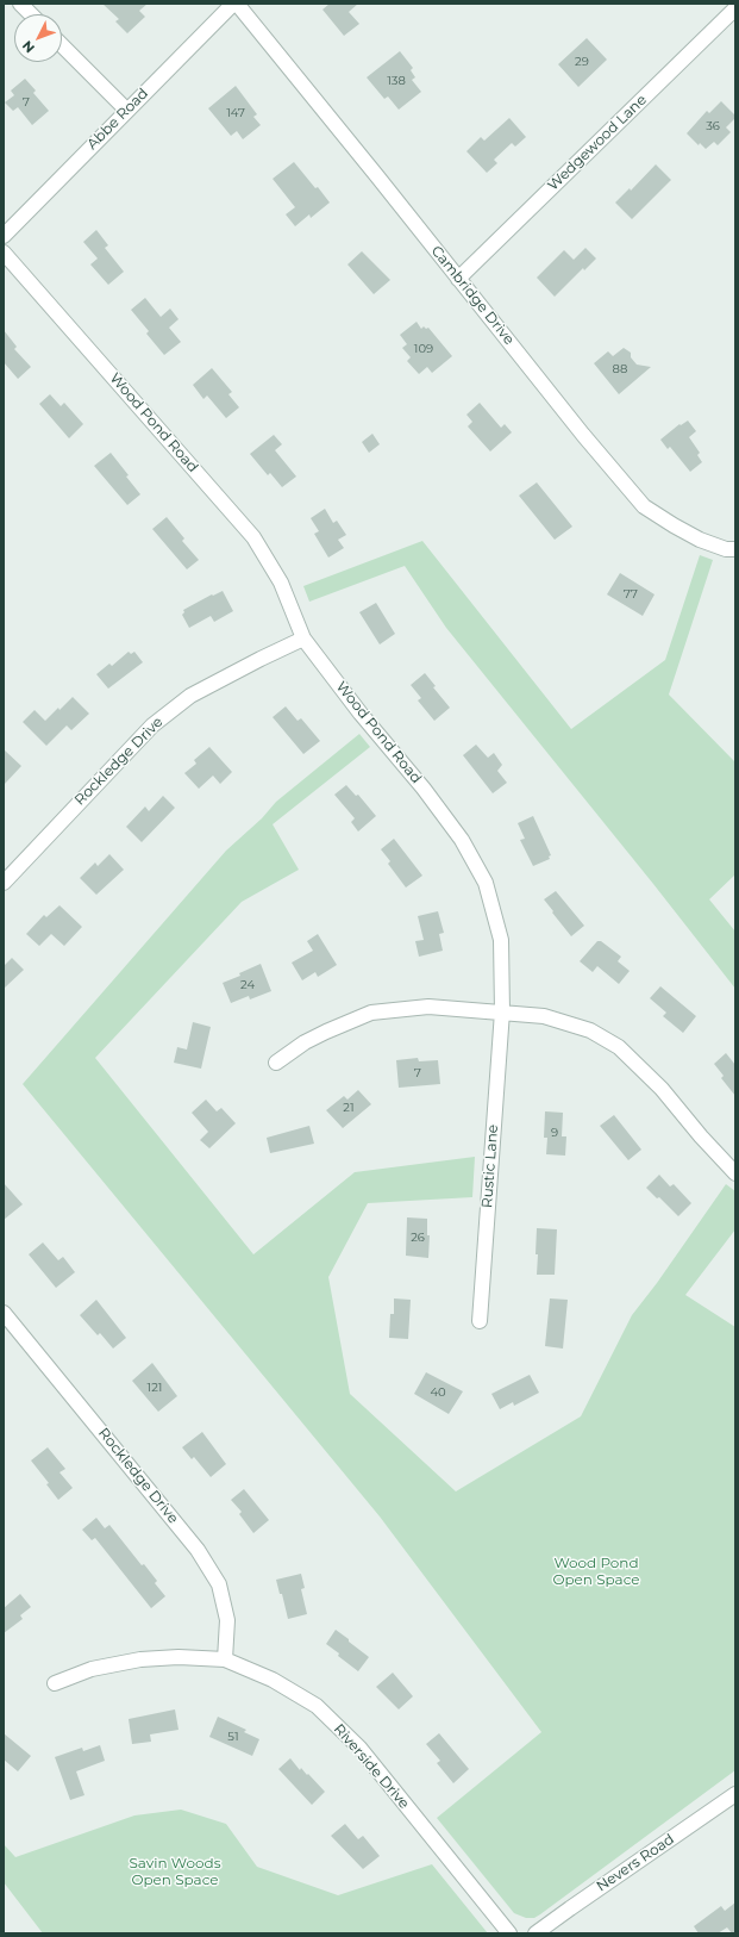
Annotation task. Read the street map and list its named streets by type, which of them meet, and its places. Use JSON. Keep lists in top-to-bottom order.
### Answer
{
  "streets": {
    "street": [
      "Abbe Road",
      "Wedgewood Lane",
      "Cambridge Drive",
      "Wood Pond Road",
      "Rockledge Drive",
      "Rustic Lane",
      "Riverside Drive",
      "Nevers Road"
    ]
  },
  "crossings": [
    ["Abbe Road", "Cambridge Drive"],
    ["Wedgewood Lane", "Cambridge Drive"],
    ["Wood Pond Road", "Rockledge Drive"],
    ["Wood Pond Road", "Rustic Lane"],
    ["Rockledge Drive", "Riverside Drive"]
  ],
  "parks": ["Wood Pond Open Space", "Savin Woods Open Space"],
  "house_numbers": [
    "29",
    "138",
    "7",
    "147",
    "36",
    "109",
    "88",
    "77",
    "24",
    "7",
    "21",
    "9",
    "26",
    "121",
    "40",
    "51"
  ],
  "north": "bottom left"
}
